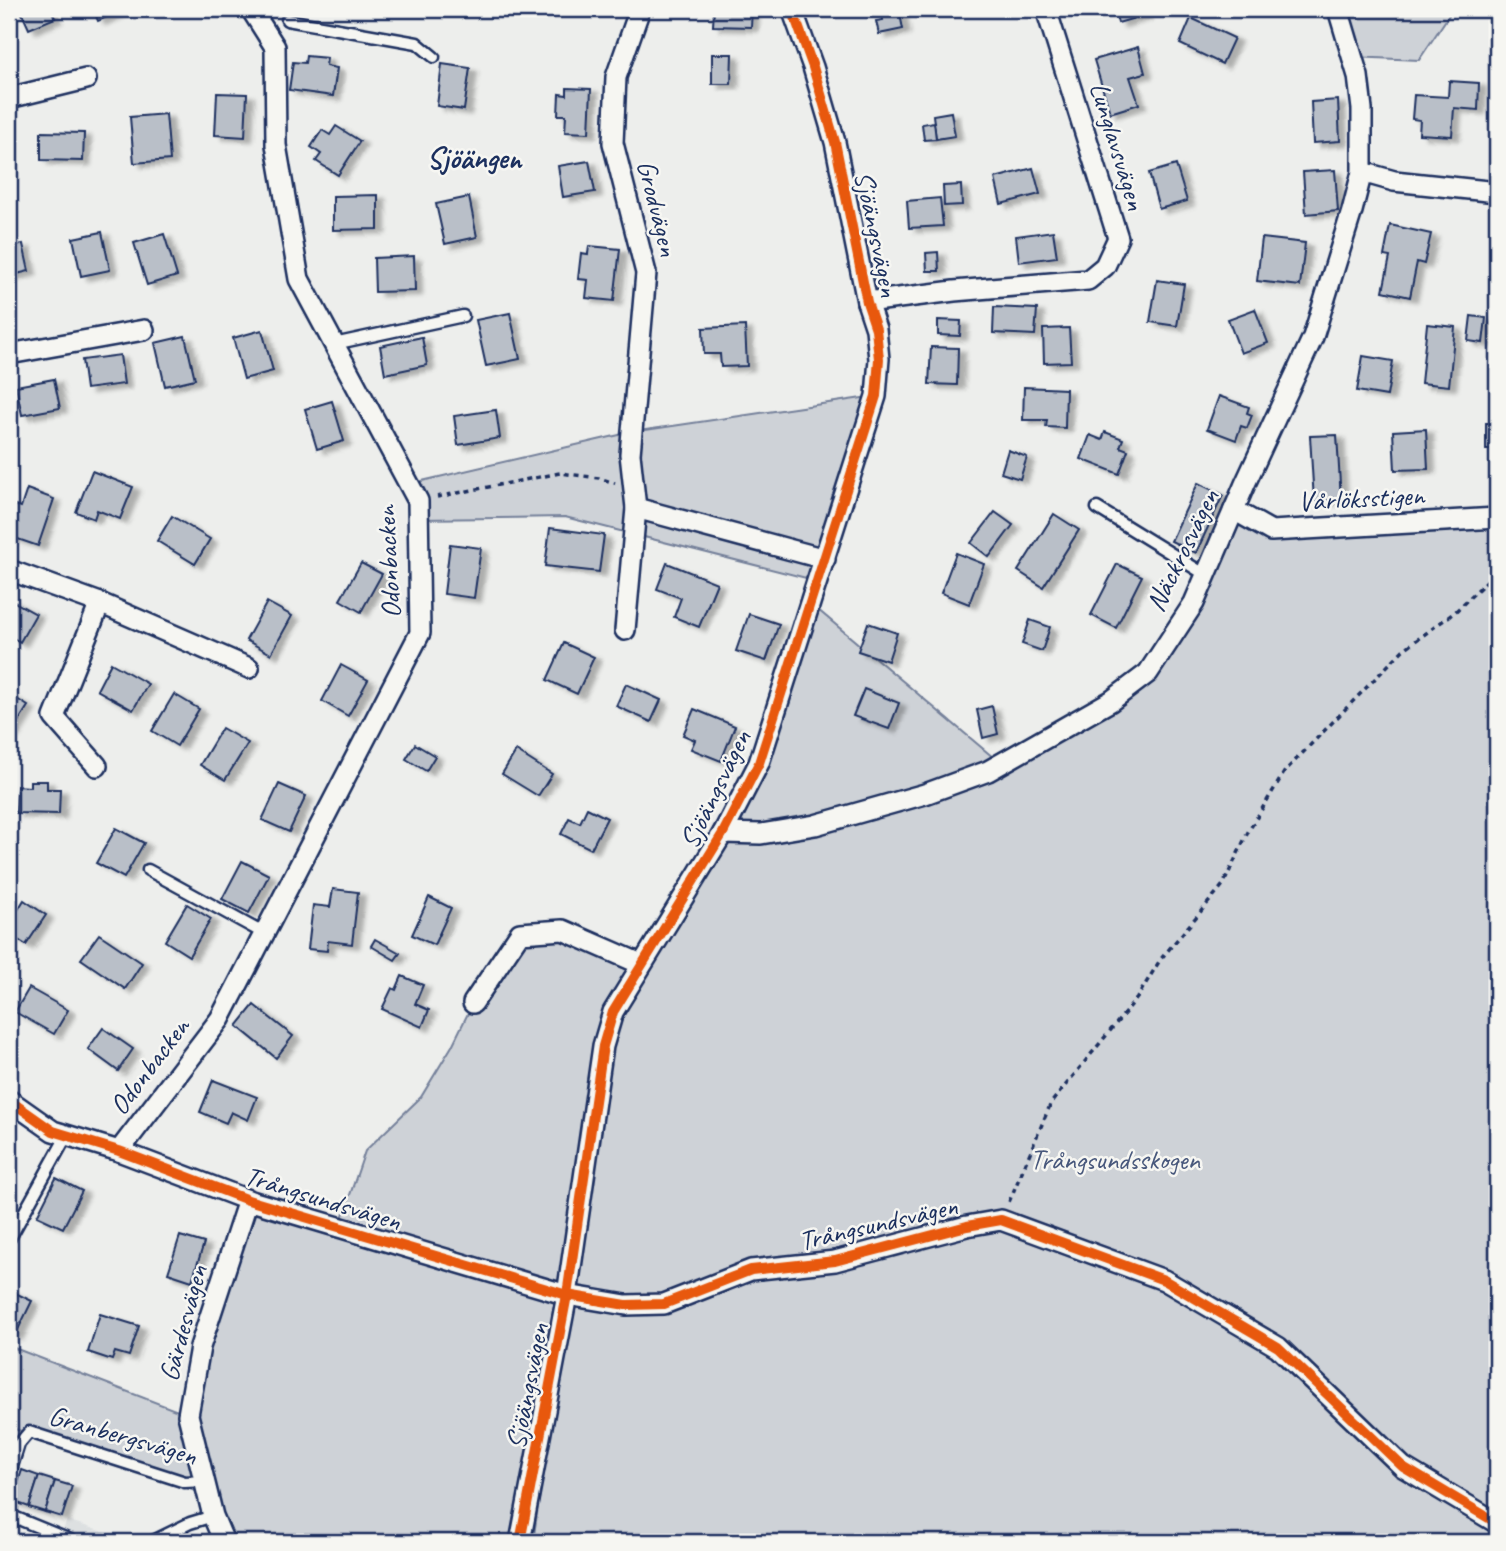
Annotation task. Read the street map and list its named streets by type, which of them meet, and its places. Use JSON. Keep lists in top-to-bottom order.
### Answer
{
  "streets": {
    "street": [
      "Lunglavsvägen",
      "Grodvägen",
      "Sjöängsvägen",
      "Vårlöksstigen",
      "Näckrosvägen",
      "Odonbacken",
      "Trångsundsvägen",
      "Gärdesvägen"
    ],
    "lane": ["Granbergsvägen"]
  },
  "crossings": [
    ["Lunglavsvägen", "Sjöängsvägen"],
    ["Sjöängsvägen", "Näckrosvägen"],
    ["Sjöängsvägen", "Trångsundsvägen"],
    ["Vårlöksstigen", "Näckrosvägen"],
    ["Odonbacken", "Trångsundsvägen"],
    ["Trångsundsvägen", "Gärdesvägen"],
    ["Gärdesvägen", "Granbergsvägen"]
  ],
  "districts": ["Sjöängen"],
  "parks": ["Trångsundsskogen"]
}
